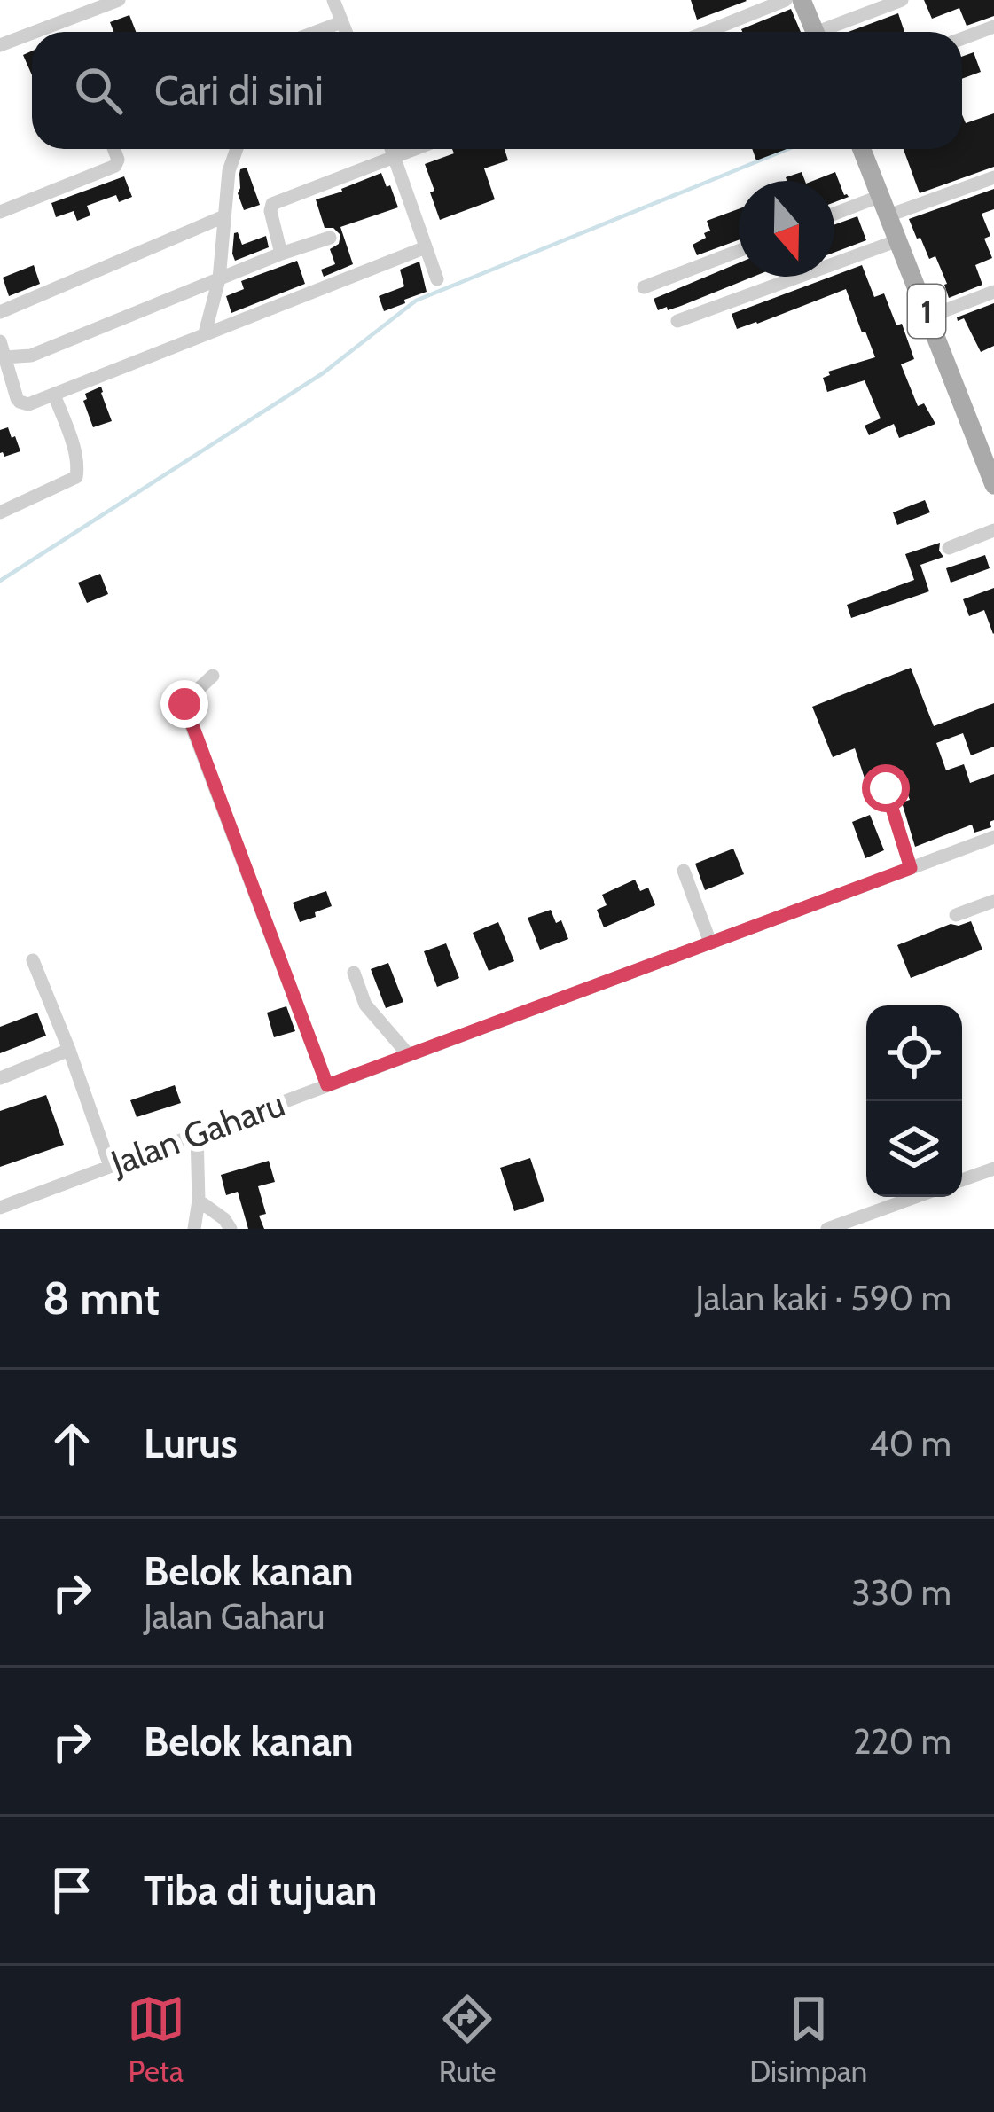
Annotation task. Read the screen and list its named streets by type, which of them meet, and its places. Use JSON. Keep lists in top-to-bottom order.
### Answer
{
  "streets": {
    "main road": ["1"],
    "street": ["Jalan Gaharu"]
  },
  "north": "bottom",
  "page": {
    "search": "Cari di sini",
    "heading": ["8 mnt", "Jalan kaki · 590 m"],
    "list": [
      ["Lurus", "40 m"],
      ["Belok kanan", "Jalan Gaharu", "330 m"],
      ["Belok kanan", "220 m"],
      "Tiba di tujuan"
    ],
    "nav": ["Peta", "Rute", "Disimpan"]
  }
}
